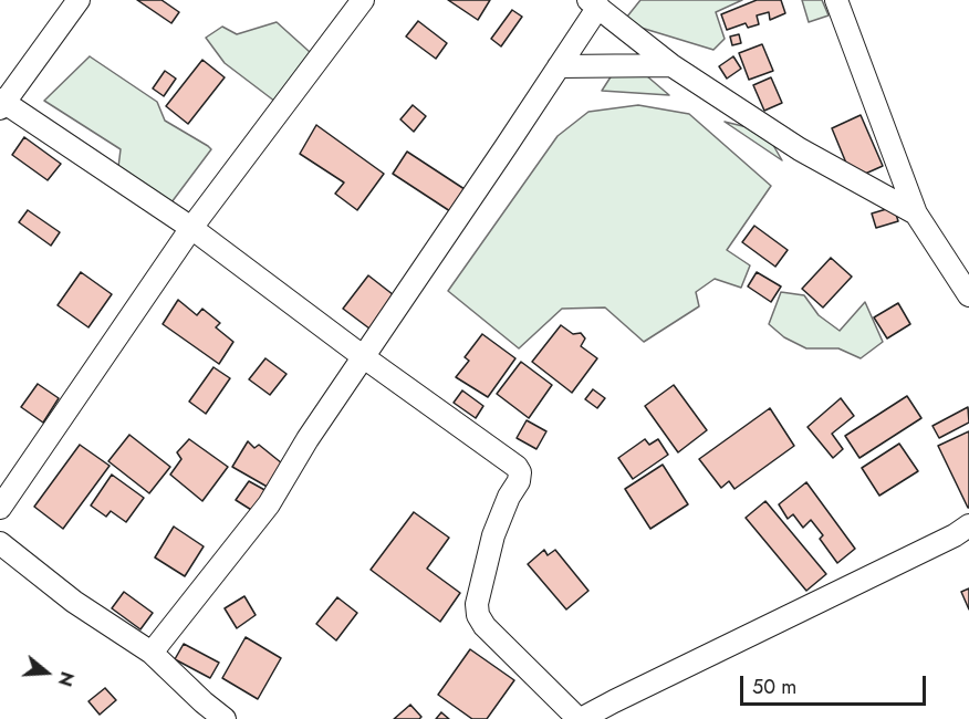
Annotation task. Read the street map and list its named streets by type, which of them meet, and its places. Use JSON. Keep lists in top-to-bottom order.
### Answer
{
  "scale_bar": "50 m",
  "north": "right"
}
